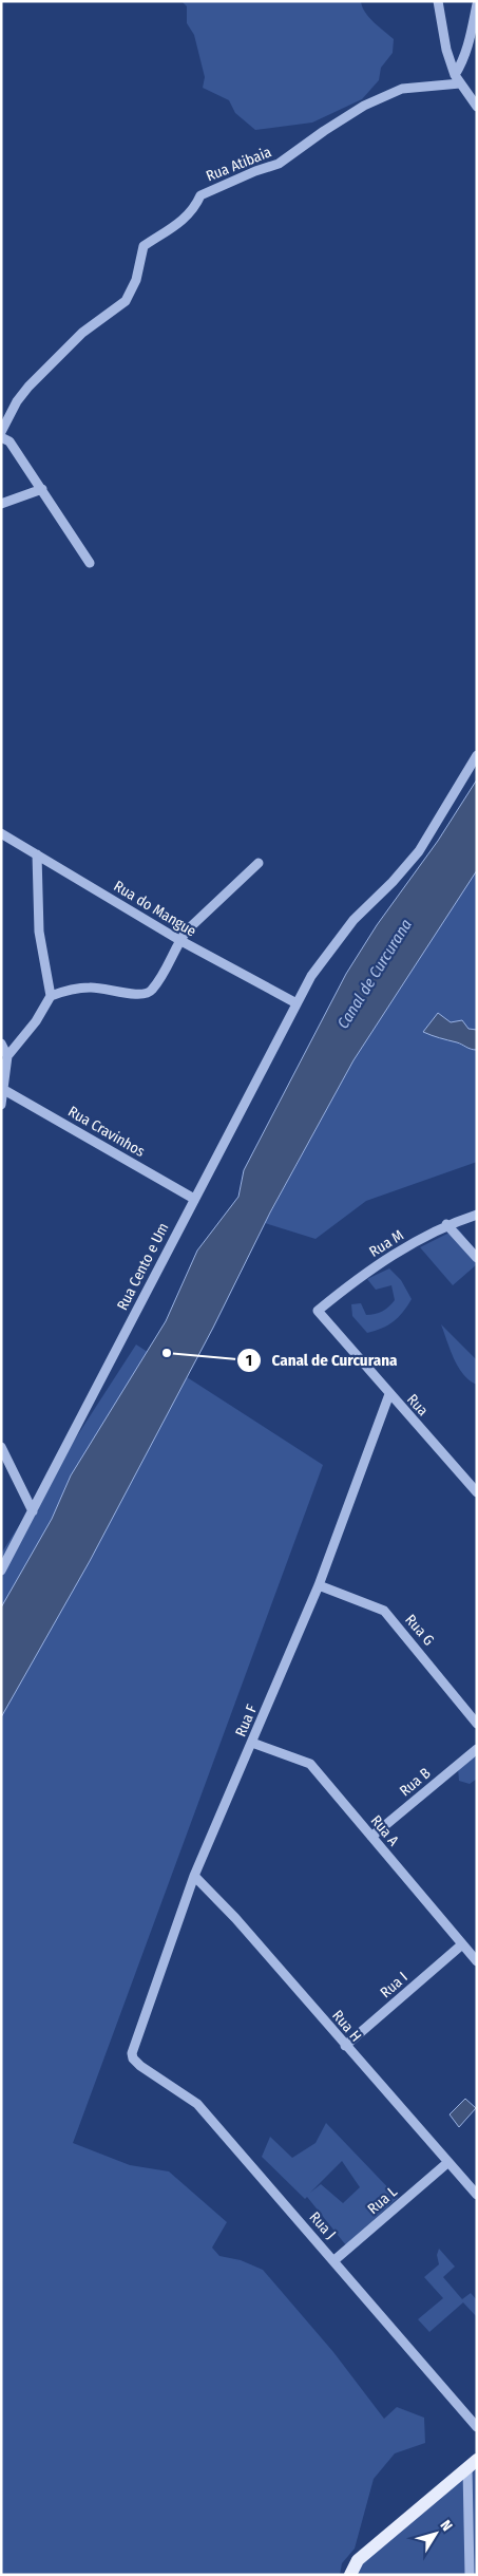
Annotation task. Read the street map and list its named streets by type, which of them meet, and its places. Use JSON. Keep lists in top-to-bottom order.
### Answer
{
  "streets": {
    "street": [
      "Rua Atibaia",
      "Rua do Mangue",
      "Rua Cravinhos",
      "Rua M",
      "Rua Cento e Um",
      "Rua",
      "Rua G",
      "Rua F",
      "Rua B",
      "Rua A",
      "Rua I",
      "Rua H",
      "Rua L",
      "Rua J"
    ]
  },
  "crossings": [
    ["Rua do Mangue", "Rua Cento e Um"],
    ["Rua Cravinhos", "Rua Cento e Um"],
    ["Rua M", "Rua"],
    ["Rua", "Rua F"],
    ["Rua G", "Rua F"],
    ["Rua F", "Rua A"],
    ["Rua F", "Rua H"],
    ["Rua F", "Rua J"],
    ["Rua B", "Rua A"],
    ["Rua A", "Rua I"],
    ["Rua I", "Rua H"],
    ["Rua H", "Rua L"],
    ["Rua L", "Rua J"]
  ],
  "water": ["Canal de Curcurana"],
  "places": ["Canal de Curcurana"],
  "north": "top right"
}
